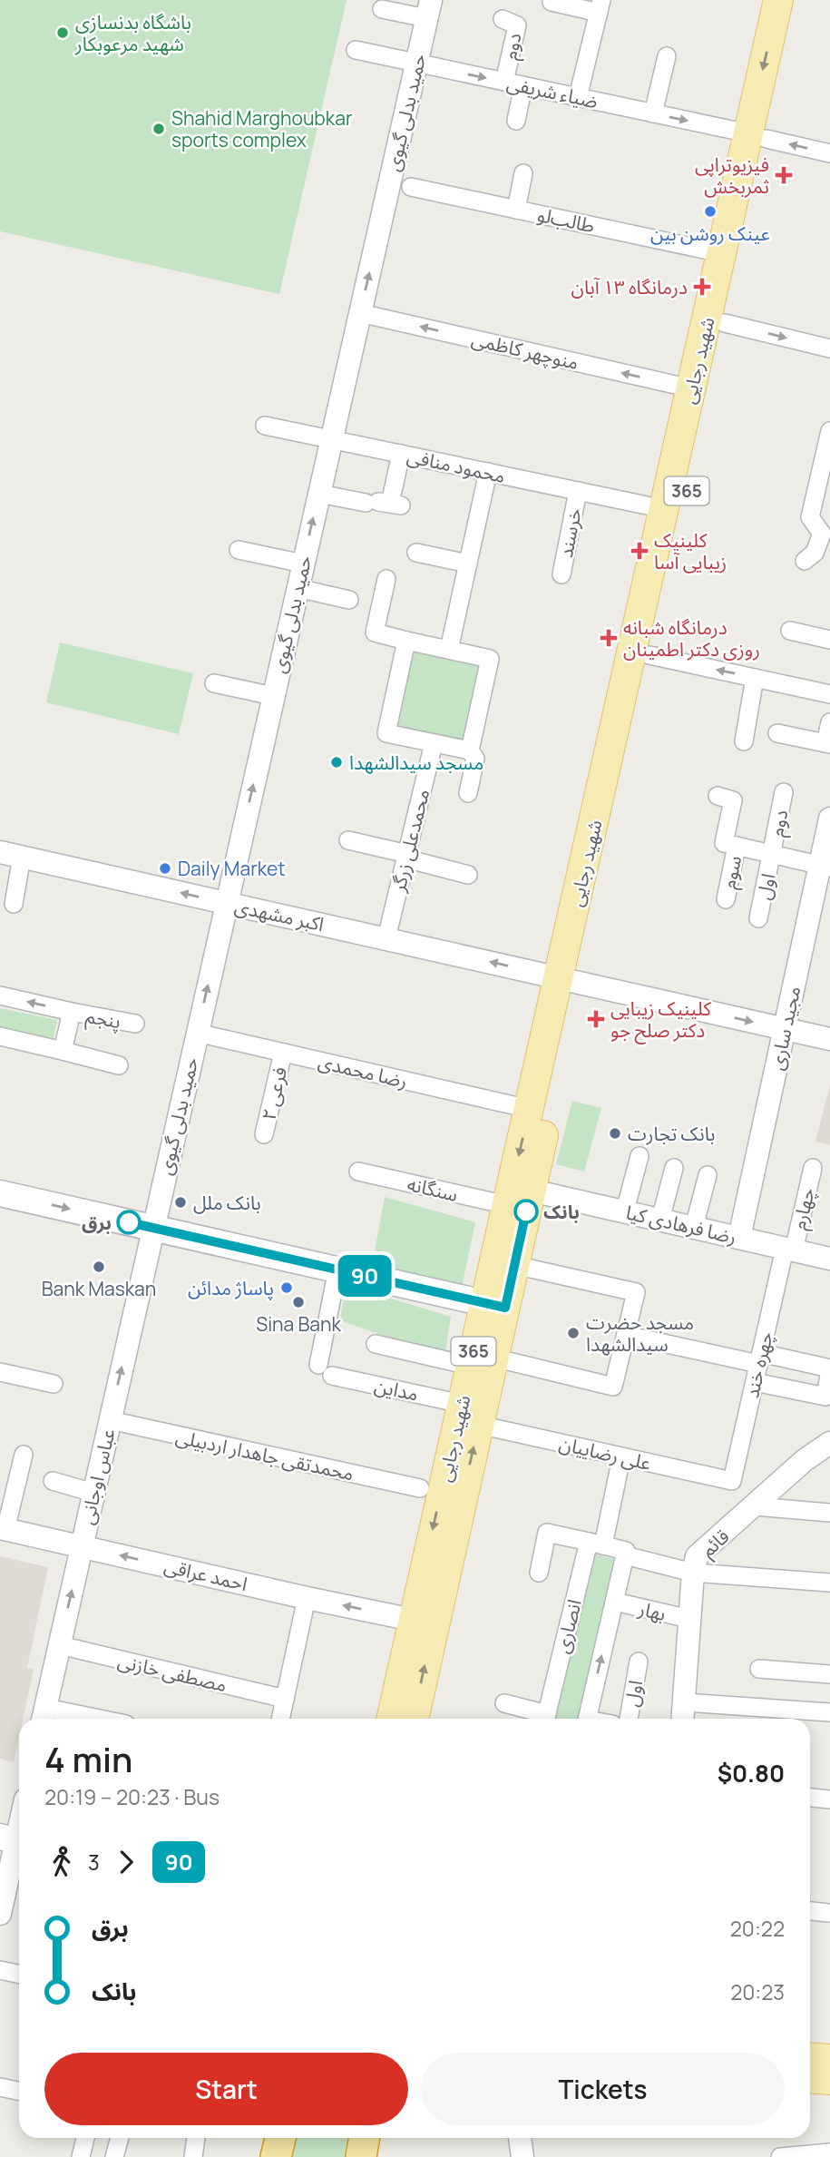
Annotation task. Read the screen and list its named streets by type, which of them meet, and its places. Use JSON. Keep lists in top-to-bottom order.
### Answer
{
  "streets": {
    "main road": ["شهید رجایی", "365"],
    "street": [
      "دوم",
      "ضیاء شریفی",
      "حمید بدلی گیوی",
      "طالب‌لو",
      "منوچهر کاظمی",
      "محمود منافی",
      "خرسند",
      "محمدعلی زرگر",
      "سوم",
      "اول",
      "اکبر مشهدی",
      "پنجم",
      "مجید ساری",
      "رضا محمدی",
      "فرعی ۲",
      "سنگانه",
      "چهارم",
      "رضا فرهادی کیا",
      "چهره خند",
      "مداین",
      "علی رضاییان",
      "محمدتقی جاهدار اردبیلی",
      "عباس اوجانی",
      "قائم",
      "احمد عراقی",
      "بهار",
      "انصاری",
      "مصطفی خازنی"
    ]
  },
  "crossings": [
    ["دوم", "ضیاء شریفی"],
    ["دوم", "اول"],
    ["ضیاء شریفی", "حمید بدلی گیوی"],
    ["ضیاء شریفی", "شهید رجایی"],
    ["حمید بدلی گیوی", "منوچهر کاظمی"],
    ["حمید بدلی گیوی", "محمود منافی"],
    ["حمید بدلی گیوی", "اکبر مشهدی"],
    ["حمید بدلی گیوی", "رضا محمدی"],
    ["حمید بدلی گیوی", "عباس اوجانی"],
    ["طالب‌لو", "شهید رجایی"],
    ["منوچهر کاظمی", "شهید رجایی"],
    ["شهید رجایی", "اکبر مشهدی"],
    ["شهید رجایی", "رضا محمدی"],
    ["شهید رجایی", "سنگانه"],
    ["شهید رجایی", "رضا فرهادی کیا"],
    ["شهید رجایی", "مداین"],
    ["شهید رجایی", "علی رضاییان"],
    ["شهید رجایی", "احمد عراقی"],
    ["محمود منافی", "خرسند"],
    ["محمدعلی زرگر", "اکبر مشهدی"],
    ["اکبر مشهدی", "مجید ساری"],
    ["مجید ساری", "رضا فرهادی کیا"],
    ["رضا محمدی", "فرعی ۲"],
    ["سنگانه", "رضا فرهادی کیا"],
    ["چهارم", "رضا فرهادی کیا"],
    ["چهارم", "چهره خند"],
    ["رضا فرهادی کیا", "چهره خند"],
    ["چهره خند", "علی رضاییان"],
    ["مداین", "علی رضاییان"],
    ["علی رضاییان", "انصاری"],
    ["محمدتقی جاهدار اردبیلی", "عباس اوجانی"],
    ["عباس اوجانی", "احمد عراقی"],
    ["عباس اوجانی", "مصطفی خازنی"],
    ["قائم", "بهار"],
    ["بهار", "انصاری"]
  ],
  "one_way": [
    "حمید بدلی گیوی",
    "منوچهر کاظمی",
    "عباس اوجانی",
    "احمد عراقی"
  ],
  "places": {
    "other": [
      "باشگاه بدنسازی شهید مرعوبکار",
      "Shahid Marghoubkar sports complex",
      "عینک روشن بین",
      "مسجد سیدالشهدا",
      "Daily Market",
      "بانک تجارت",
      "بانک ملل",
      "بانک",
      "برق",
      "Bank Maskan",
      "پاساژ مدائن",
      "Sina Bank",
      "مسجد حضرت سیدالشهدا"
    ],
    "health": [
      "فیزیوتراپی ثمربخش",
      "درمانگاه ۱۳ آبان",
      "کلینیک زیبایی آسا",
      "درمانگاه شبانه روزی دکتر اطمینان",
      "کلینیک زیبایی دکتر صلح جو"
    ]
  },
  "lines": ["bus line 90"],
  "page": {
    "on_map": "90",
    "heading": ["4 min", "20:19 – 20:23 · Bus", "$0.80"],
    "legs": ["3", "90"],
    "list": [
      {
        "name": "برق",
        "value": "20:22"
      },
      {
        "name": "بانک",
        "value": "20:23"
      }
    ],
    "buttons": ["Start", "Tickets"]
  }
}
